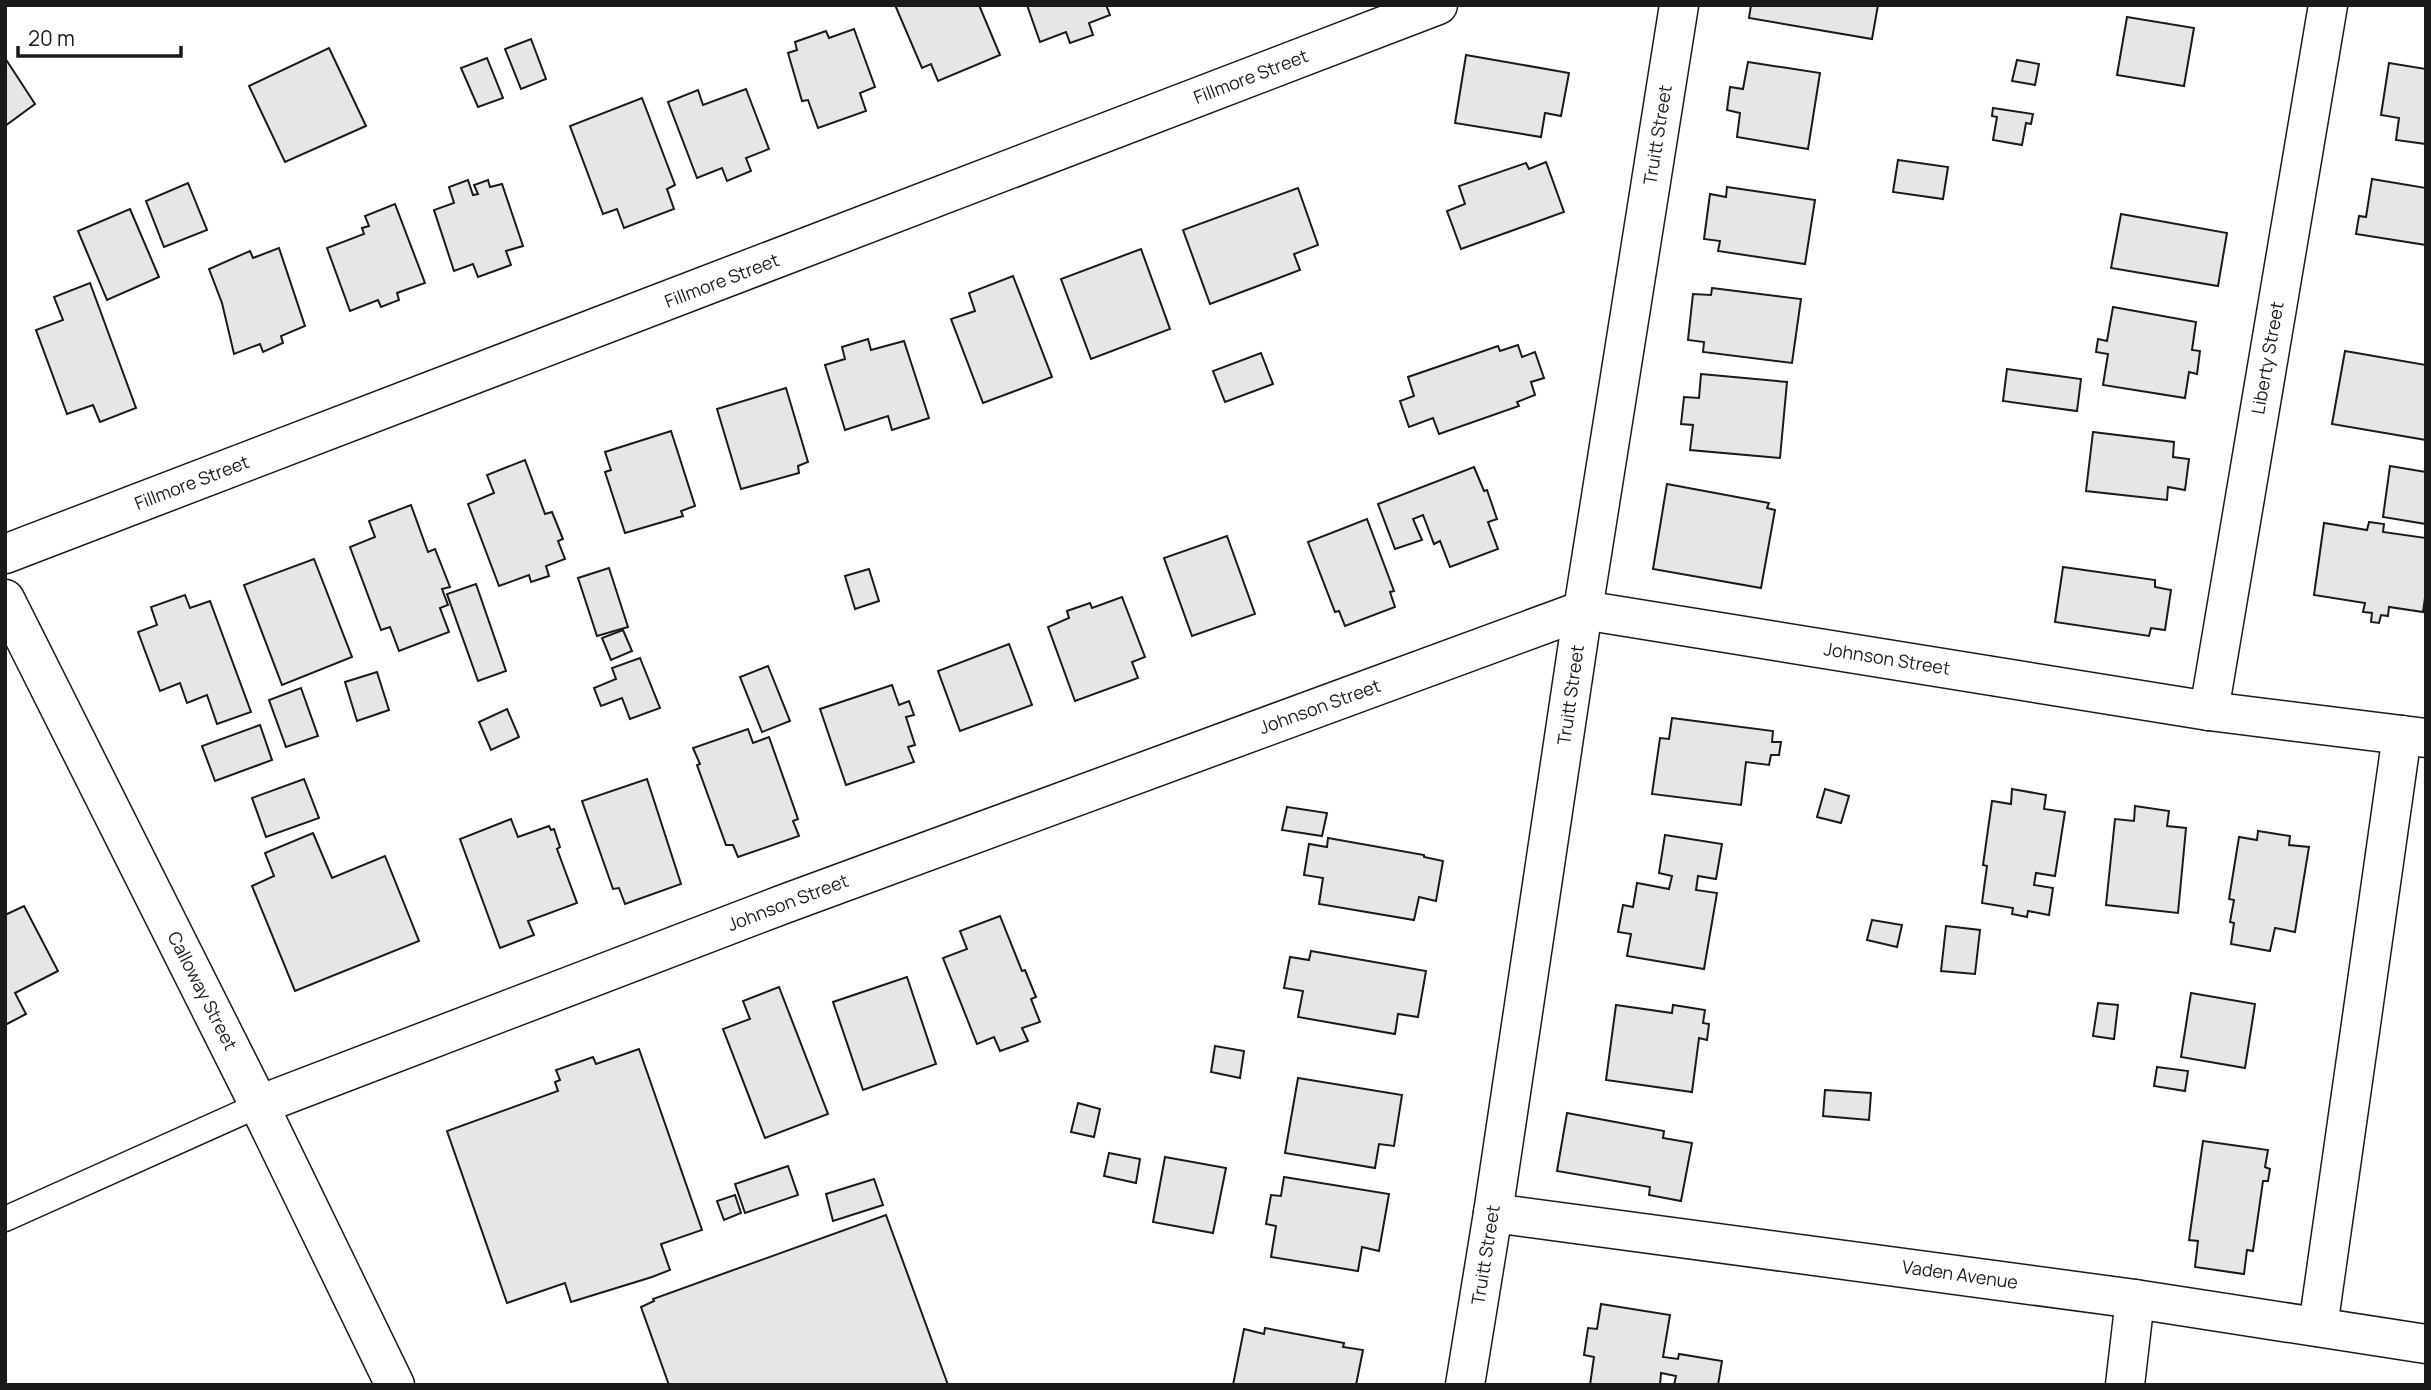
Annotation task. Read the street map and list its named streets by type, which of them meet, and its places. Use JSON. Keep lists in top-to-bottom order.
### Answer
{
  "streets": {
    "street": [
      "Fillmore Street",
      "Truitt Street",
      "Liberty Street",
      "Johnson Street",
      "Calloway Street",
      "Vaden Avenue"
    ]
  },
  "crossings": [
    ["Truitt Street", "Johnson Street"],
    ["Truitt Street", "Vaden Avenue"],
    ["Liberty Street", "Johnson Street"],
    ["Johnson Street", "Calloway Street"]
  ],
  "scale_bar": "20 m"
}
